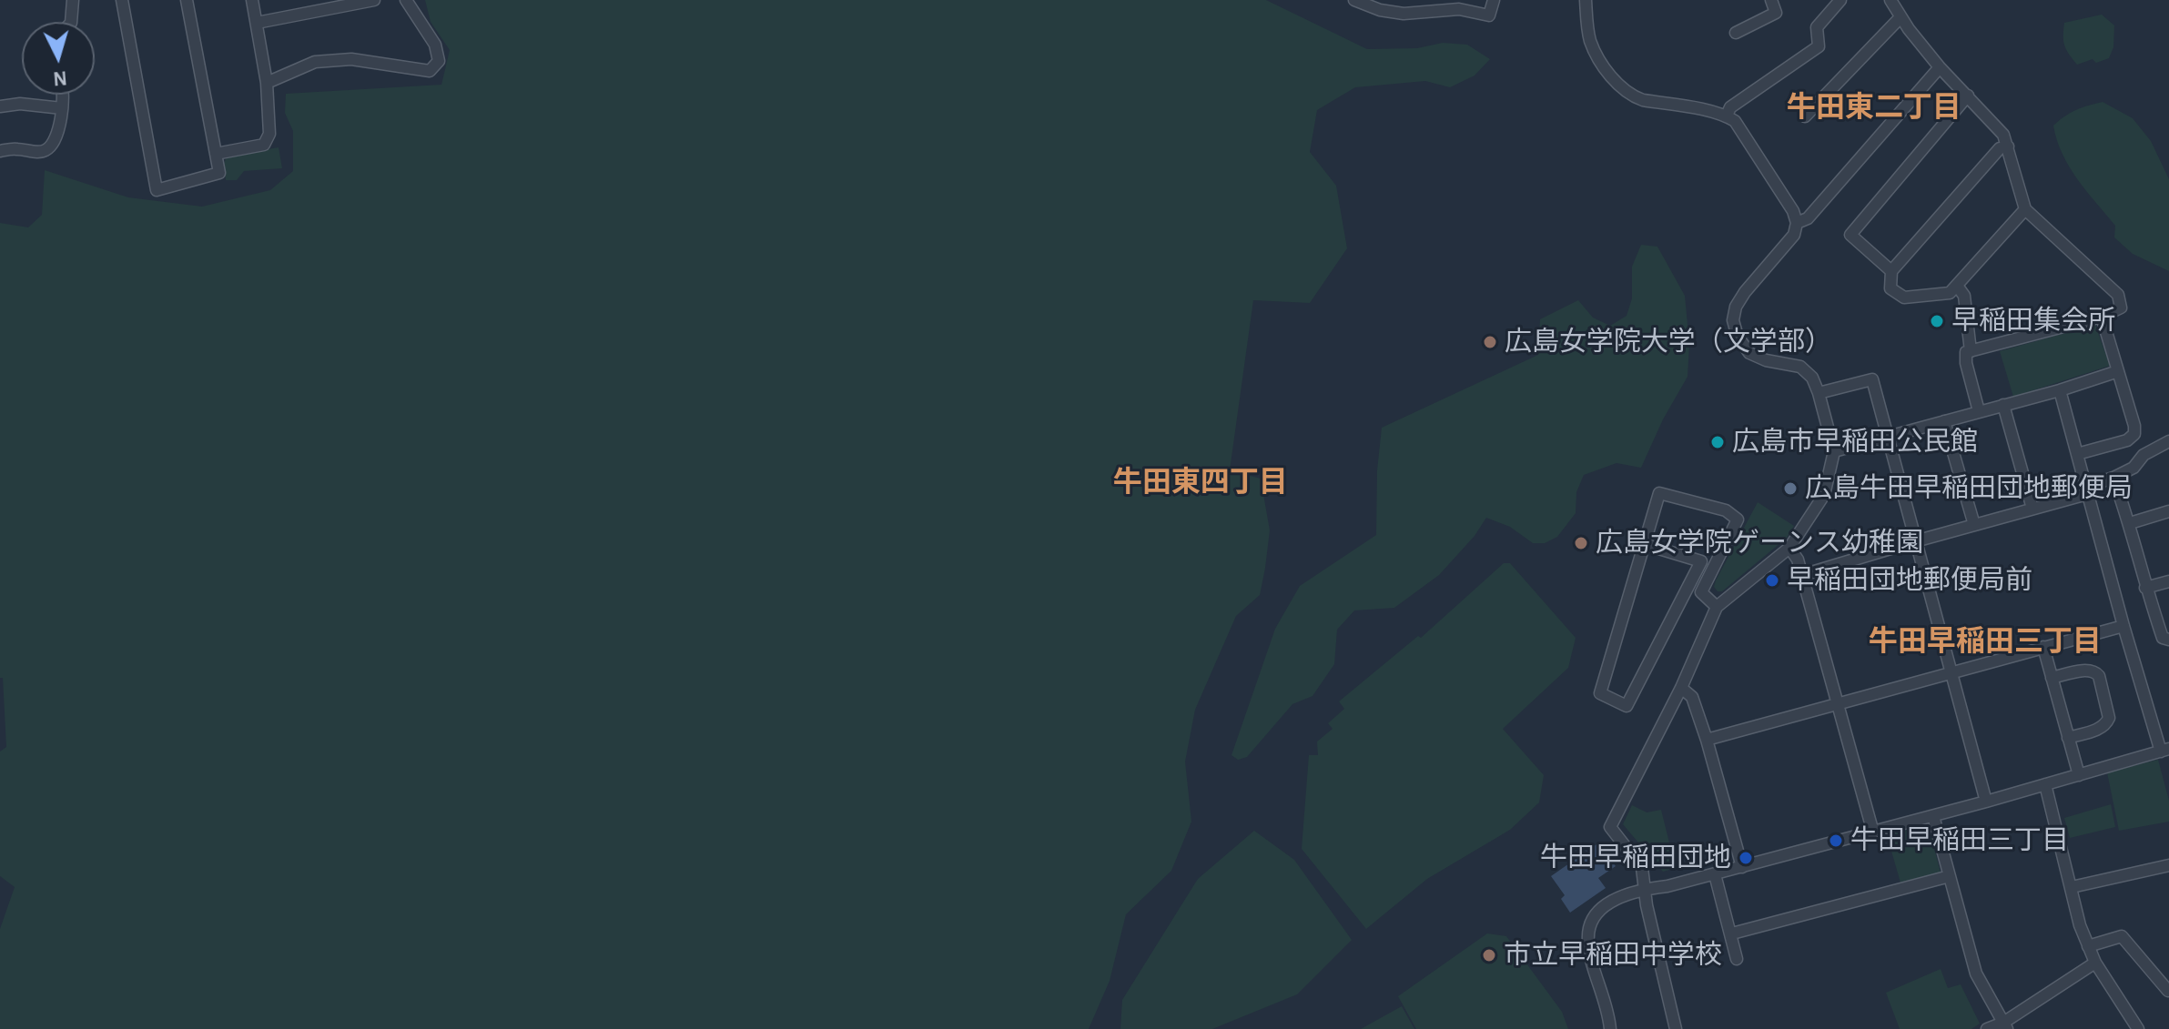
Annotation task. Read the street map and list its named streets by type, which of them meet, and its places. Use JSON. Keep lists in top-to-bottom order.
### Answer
{
  "districts": ["牛田東二丁目", "牛田東四丁目", "牛田早稲田三丁目"],
  "places": [
    "早稲田集会所",
    "広島女学院大学（文学部）",
    "広島市早稲田公民館",
    "広島牛田早稲田団地郵便局",
    "広島女学院ゲーンス幼稚園",
    "早稲田団地郵便局前",
    "牛田早稲田三丁目",
    "牛田早稲田団地",
    "市立早稲田中学校"
  ],
  "north": "bottom"
}
